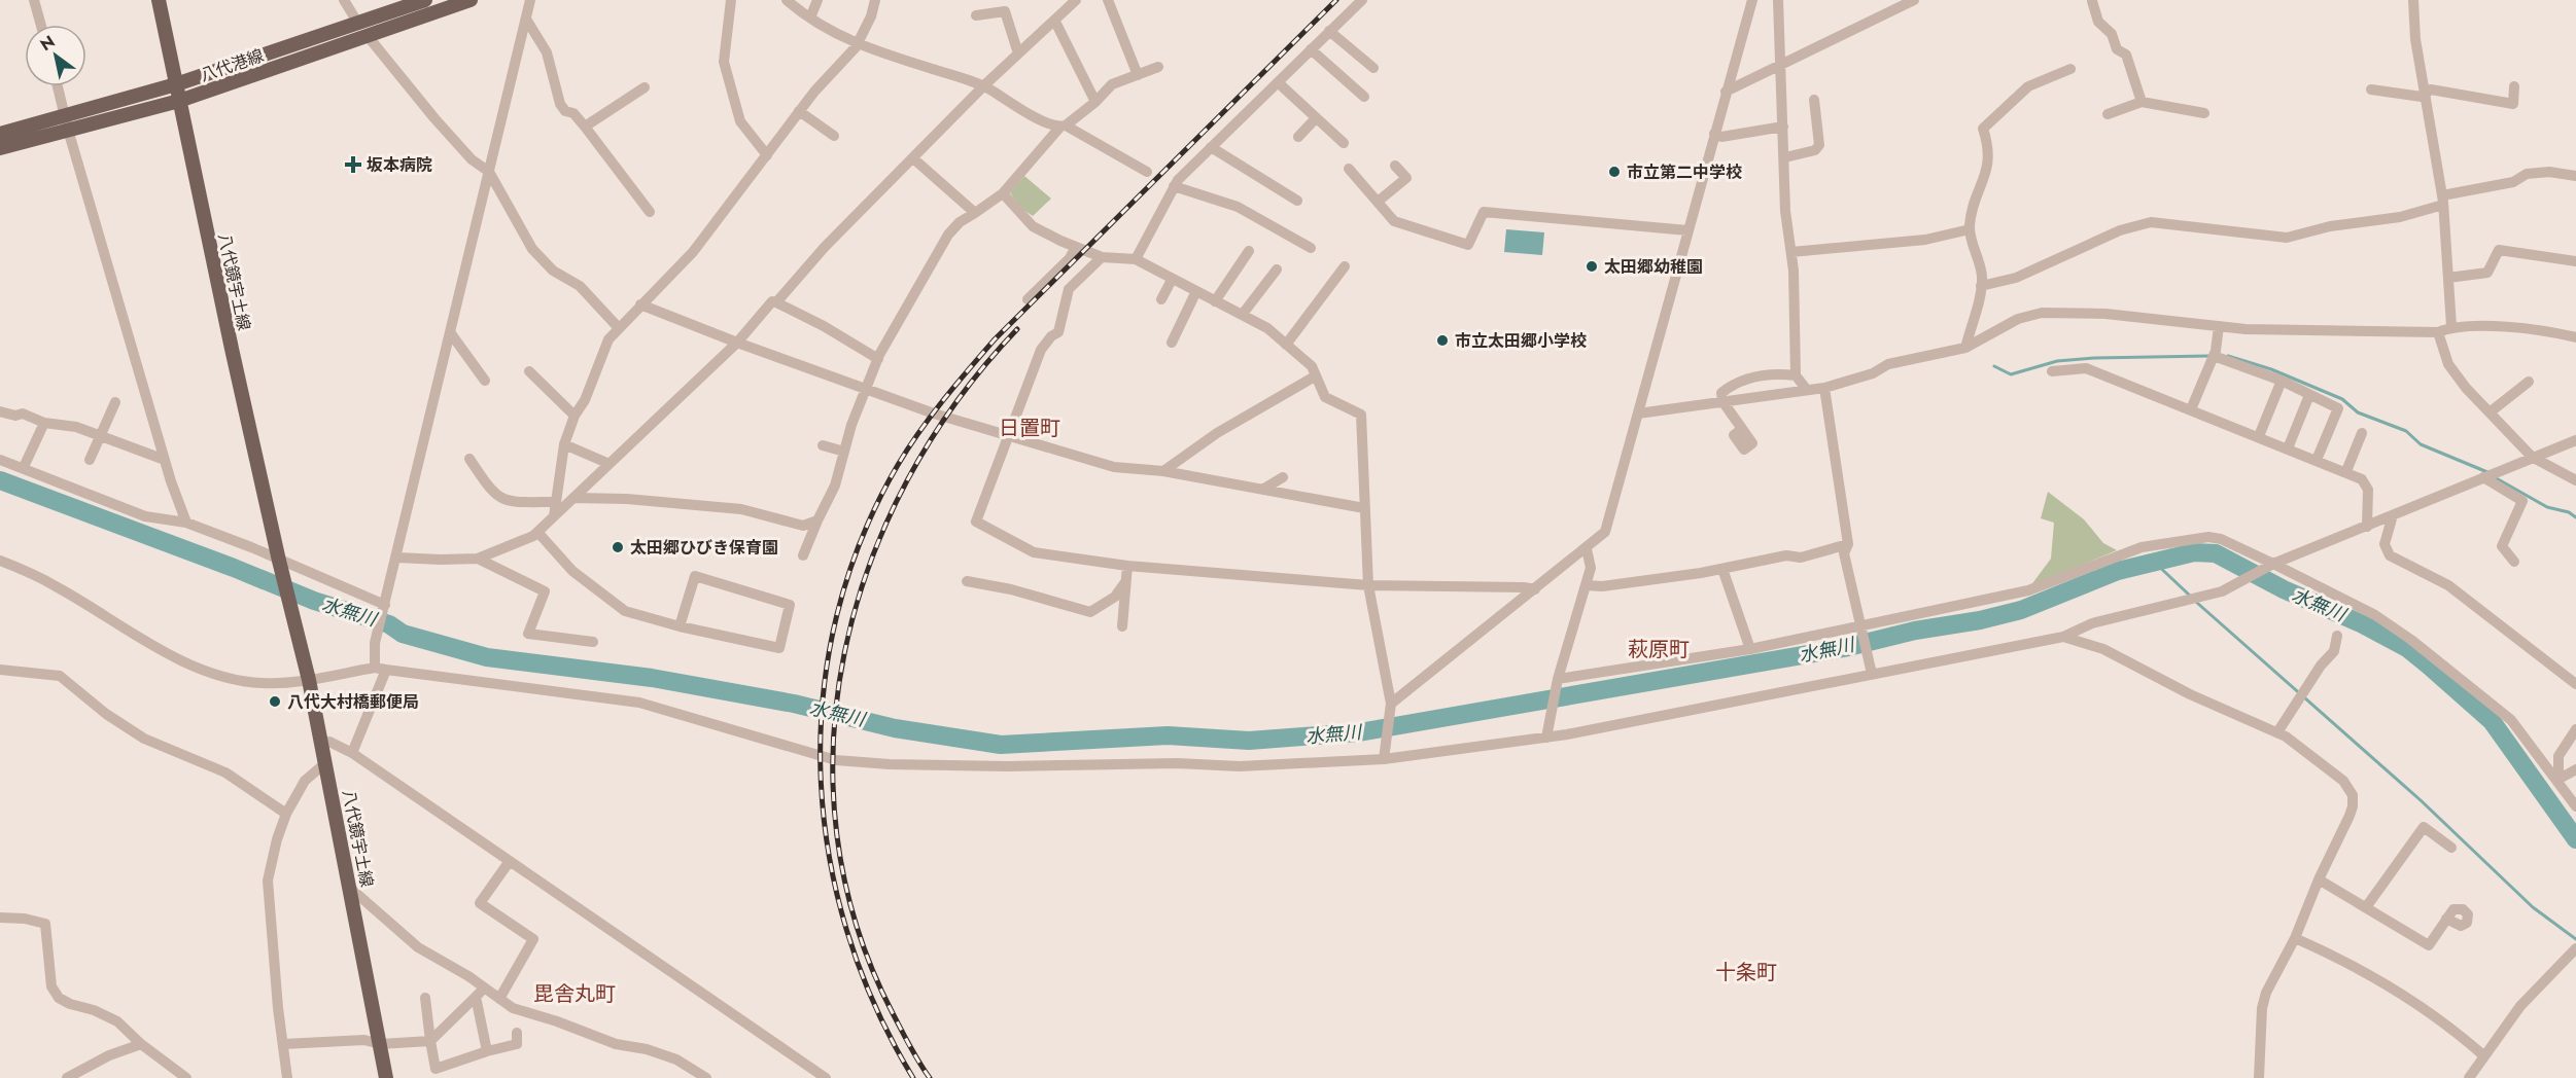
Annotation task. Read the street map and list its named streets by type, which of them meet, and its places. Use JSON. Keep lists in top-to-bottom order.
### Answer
{
  "streets": {
    "main road": ["八代港線", "八代鏡宇土線"]
  },
  "crossings": [
    ["八代港線", "八代鏡宇土線"]
  ],
  "districts": [
    "日置町",
    "萩原町",
    "十条町",
    "毘舎丸町"
  ],
  "water": ["水無川"],
  "places": {
    "health": ["坂本病院"],
    "other": [
      "市立第二中学校",
      "太田郷幼稚園",
      "市立太田郷小学校",
      "太田郷ひびき保育園",
      "八代大村橋郵便局"
    ]
  },
  "north": "top left"
}
